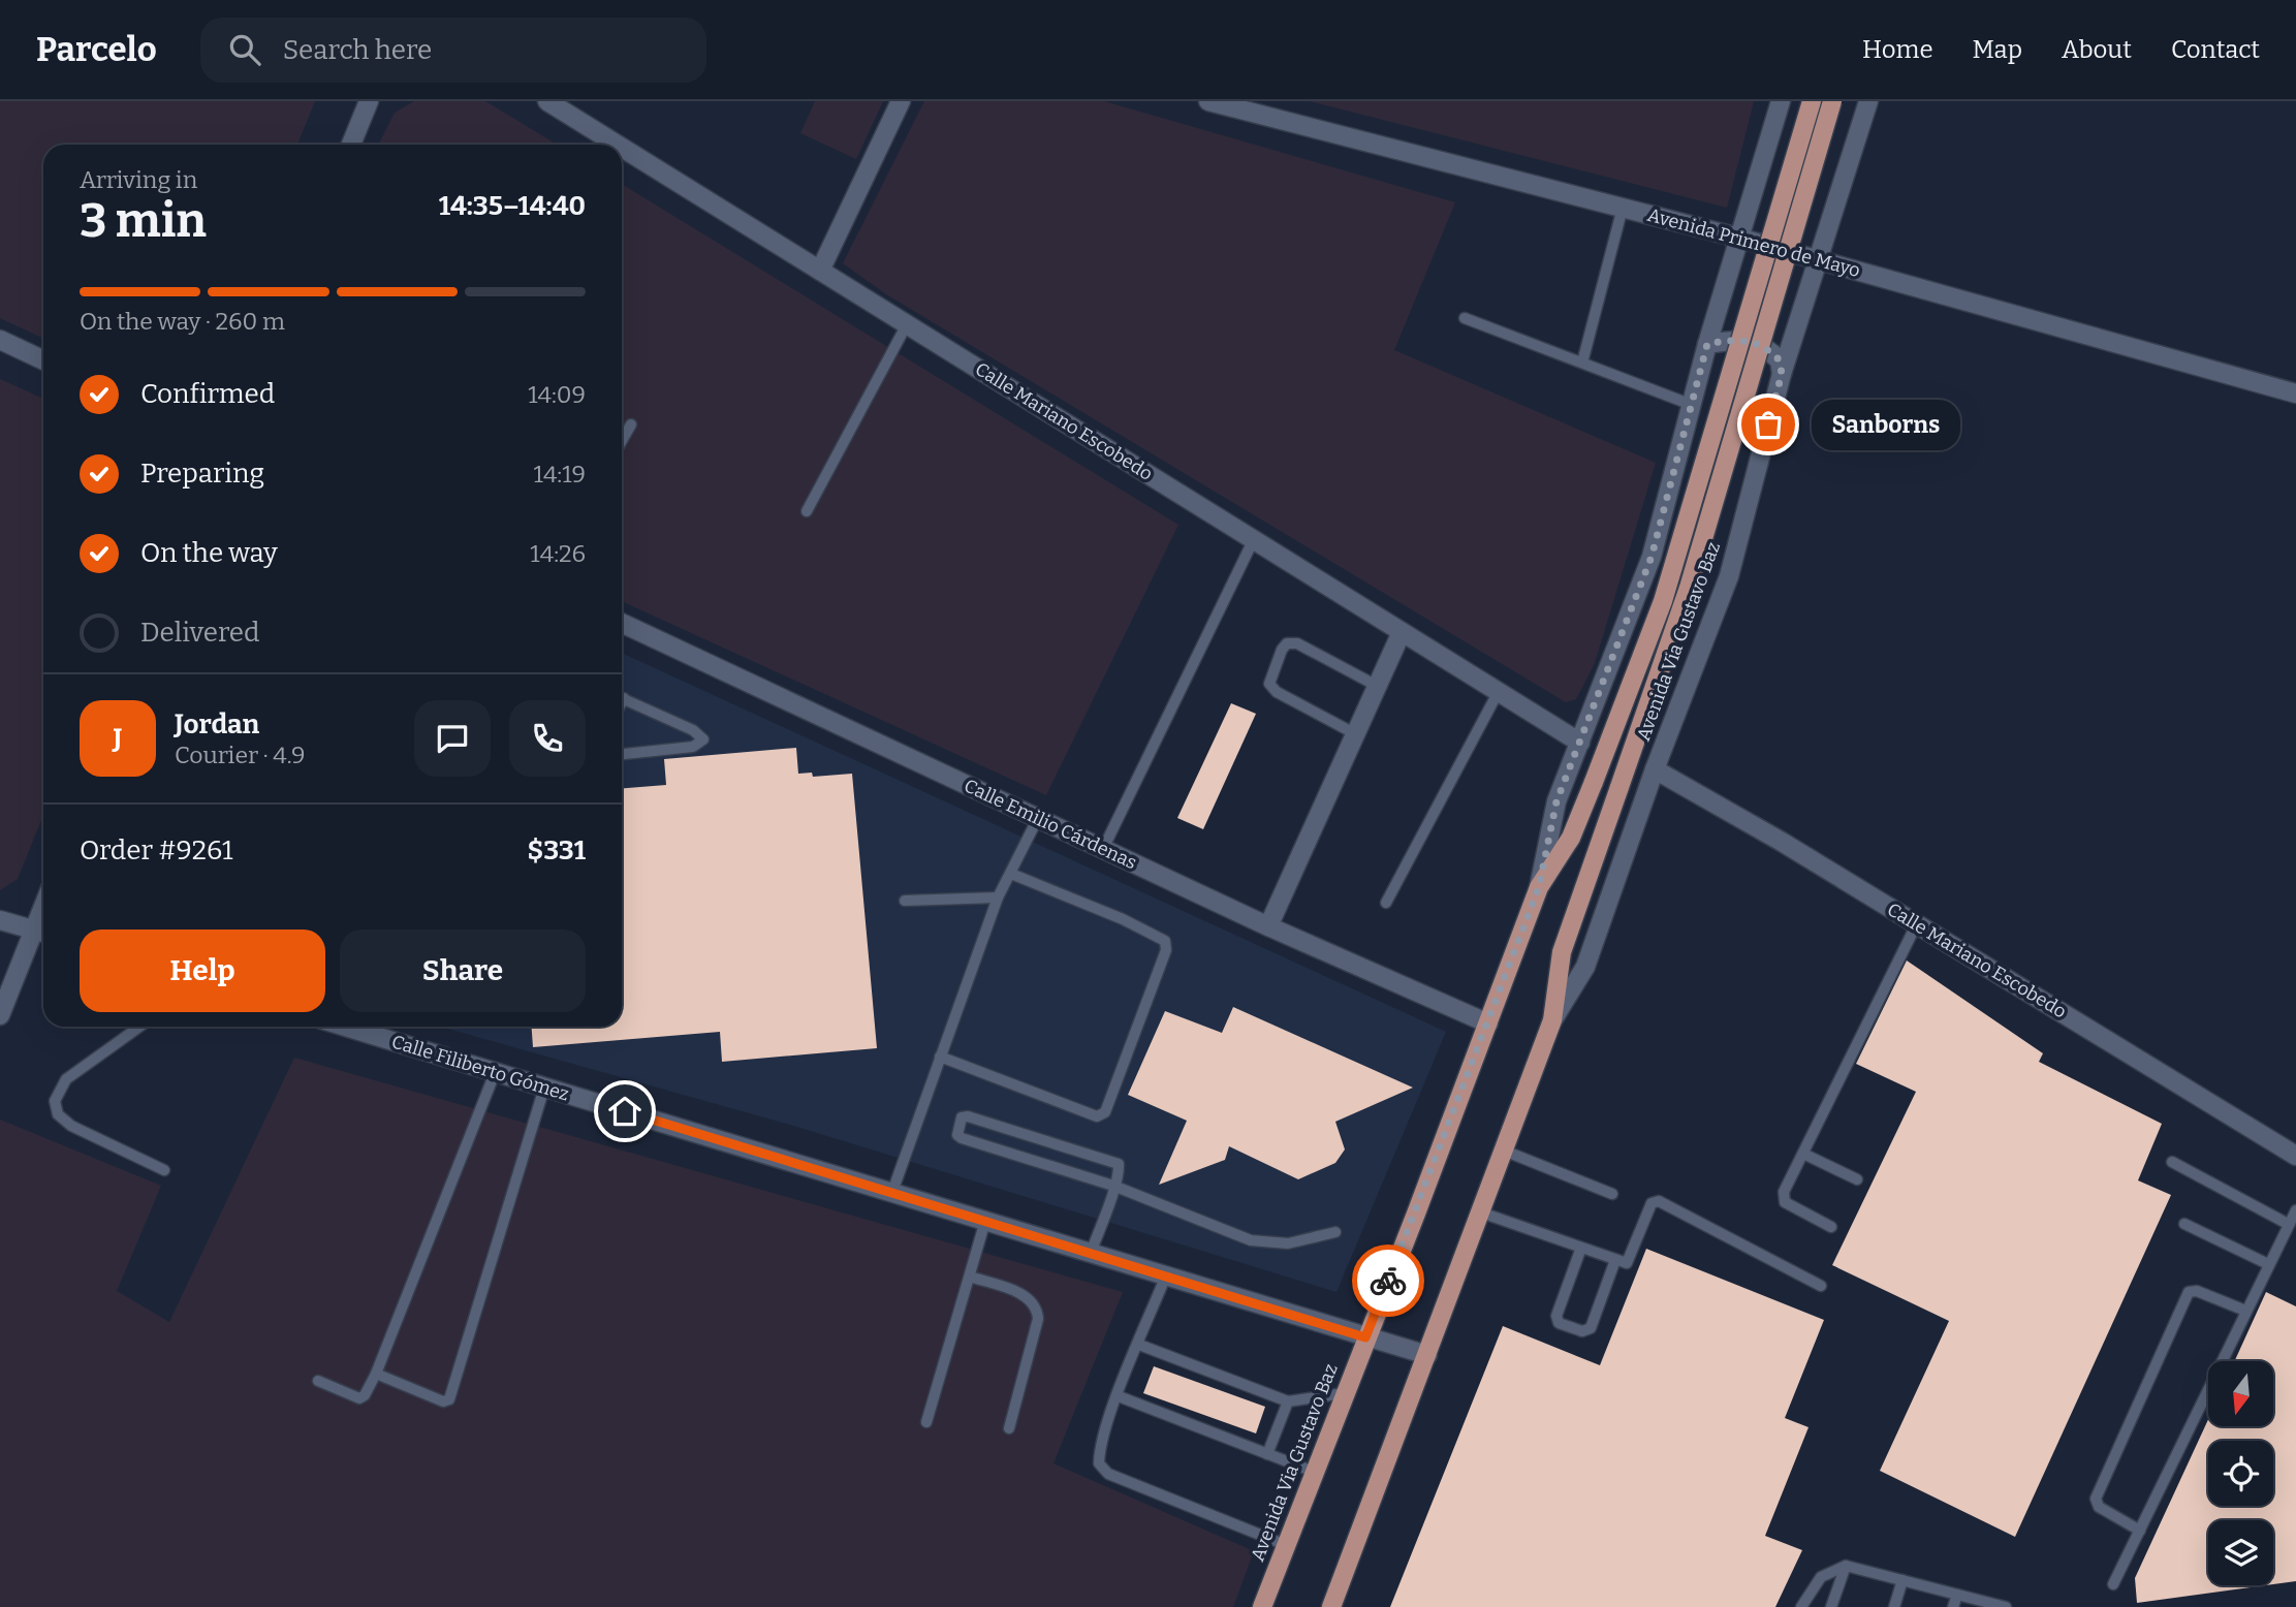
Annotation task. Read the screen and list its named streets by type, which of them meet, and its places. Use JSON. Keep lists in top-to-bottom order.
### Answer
{
  "streets": {
    "main road": ["Avenida Via Gustavo Baz"],
    "street": [
      "Avenida Primero de Mayo",
      "Calle Mariano Escobedo",
      "Calle Emilio Cárdenas",
      "Calle Filiberto Gómez"
    ]
  },
  "crossings": [
    ["Avenida Primero de Mayo", "Avenida Via Gustavo Baz"],
    ["Calle Mariano Escobedo", "Avenida Via Gustavo Baz"],
    ["Avenida Via Gustavo Baz", "Calle Emilio Cárdenas"],
    ["Avenida Via Gustavo Baz", "Calle Filiberto Gómez"]
  ],
  "places": ["Sanborns"],
  "north": "bottom",
  "page": {
    "header": "Parcelo",
    "search": "Search here",
    "nav": [
      "Home",
      "Map",
      "About",
      "Contact"
    ],
    "heading": ["3 min", "Arriving in", "14:35–14:40"],
    "panel": [
      "Jordan",
      "Courier · 4.9",
      "Order #9261",
      "$331"
    ],
    "bar": "On the way · 260 m",
    "list": [
      ["Confirmed", "14:09"],
      ["Preparing", "14:19"],
      ["On the way", "14:26"],
      "Delivered"
    ],
    "bubble": "Sanborns",
    "round": "J",
    "buttons": ["Help", "Share"]
  }
}
